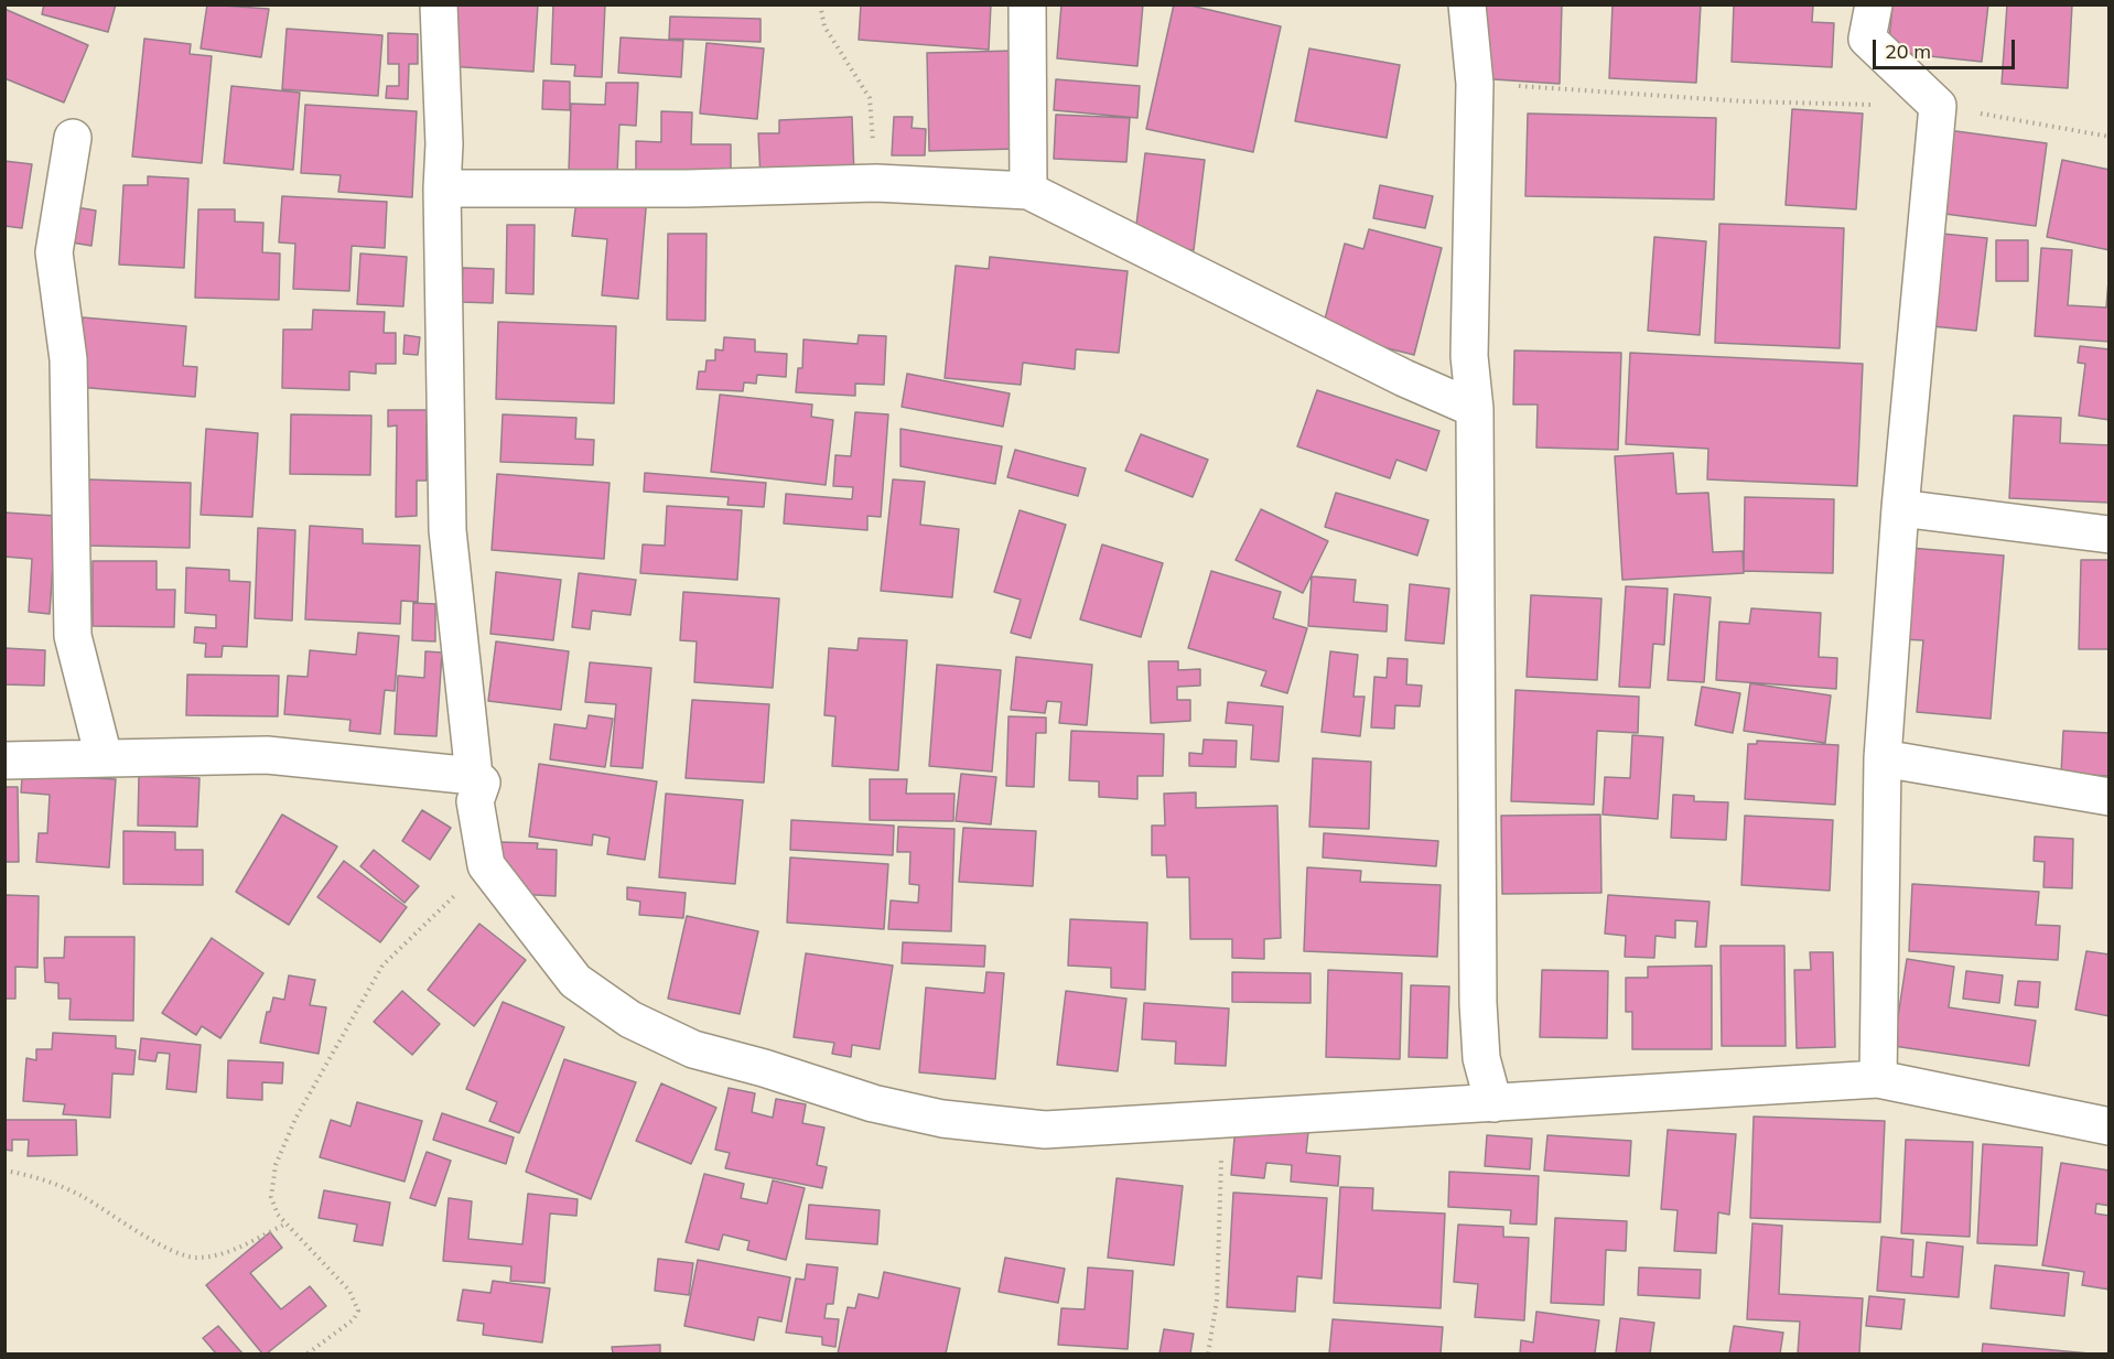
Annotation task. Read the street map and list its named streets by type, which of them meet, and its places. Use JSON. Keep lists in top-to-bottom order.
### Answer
{
  "scale_bar": "20 m"
}
